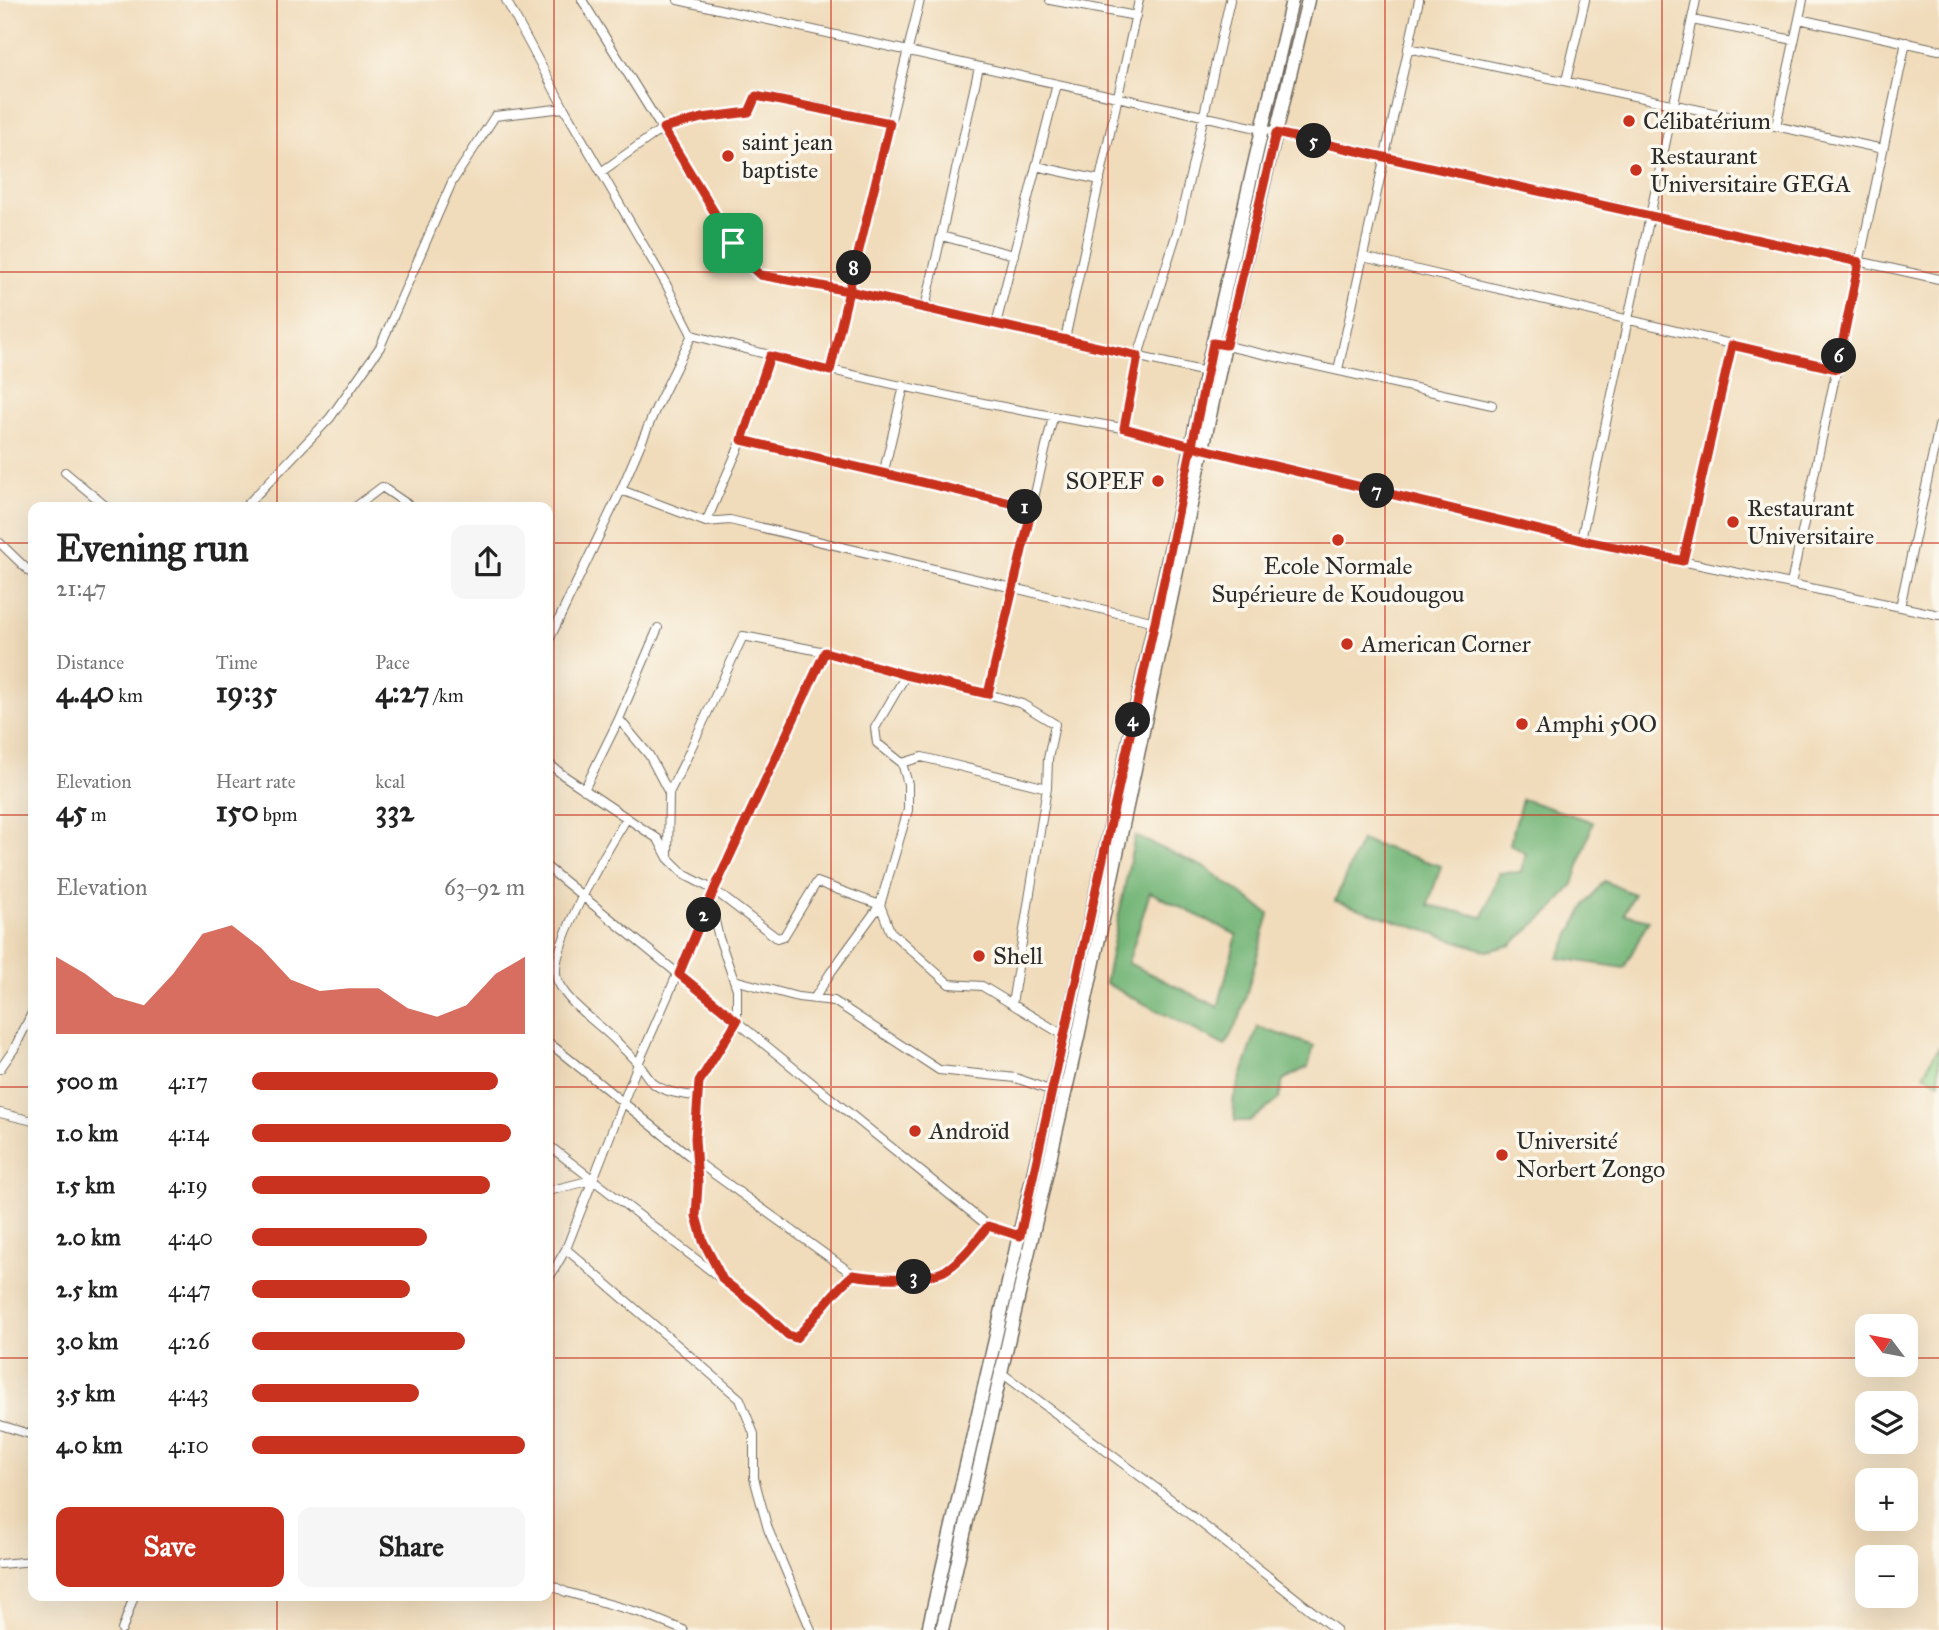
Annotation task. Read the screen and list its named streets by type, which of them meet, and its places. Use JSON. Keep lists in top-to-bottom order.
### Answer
{
  "places": [
    "Célibatérium",
    "saint jean baptiste",
    "Restaurant Universitaire GEGA",
    "SOPEF",
    "Restaurant Universitaire",
    "Ecole Normale Supérieure de Koudougou",
    "American Corner",
    "Amphi 5OO",
    "Shell",
    "Androïd",
    "Université Norbert Zongo"
  ],
  "north": "top left",
  "page": {
    "pins": [
      "5",
      "8",
      "6",
      "7",
      "1",
      "4",
      "2",
      "3"
    ],
    "heading": ["Evening run", "21:47"],
    "stats": [
      ["Distance", "4.40 km"],
      ["Time", "19:35"],
      ["Pace", "4:27 /km"],
      ["Elevation", "45 m"],
      ["Heart rate", "150 bpm"],
      ["kcal", "332"]
    ],
    "chart": ["Elevation", "63–92 m"],
    "list": [
      {
        "name": "500 m",
        "note": "4:17"
      },
      {
        "name": "1.0 km",
        "note": "4:14"
      },
      {
        "name": "1.5 km",
        "note": "4:19"
      },
      {
        "name": "2.0 km",
        "note": "4:40"
      },
      {
        "name": "2.5 km",
        "note": "4:47"
      },
      {
        "name": "3.0 km",
        "note": "4:26"
      },
      {
        "name": "3.5 km",
        "note": "4:43"
      },
      {
        "name": "4.0 km",
        "note": "4:10"
      }
    ],
    "map_buttons": ["+", "−"],
    "buttons": ["Save", "Share"]
  }
}
